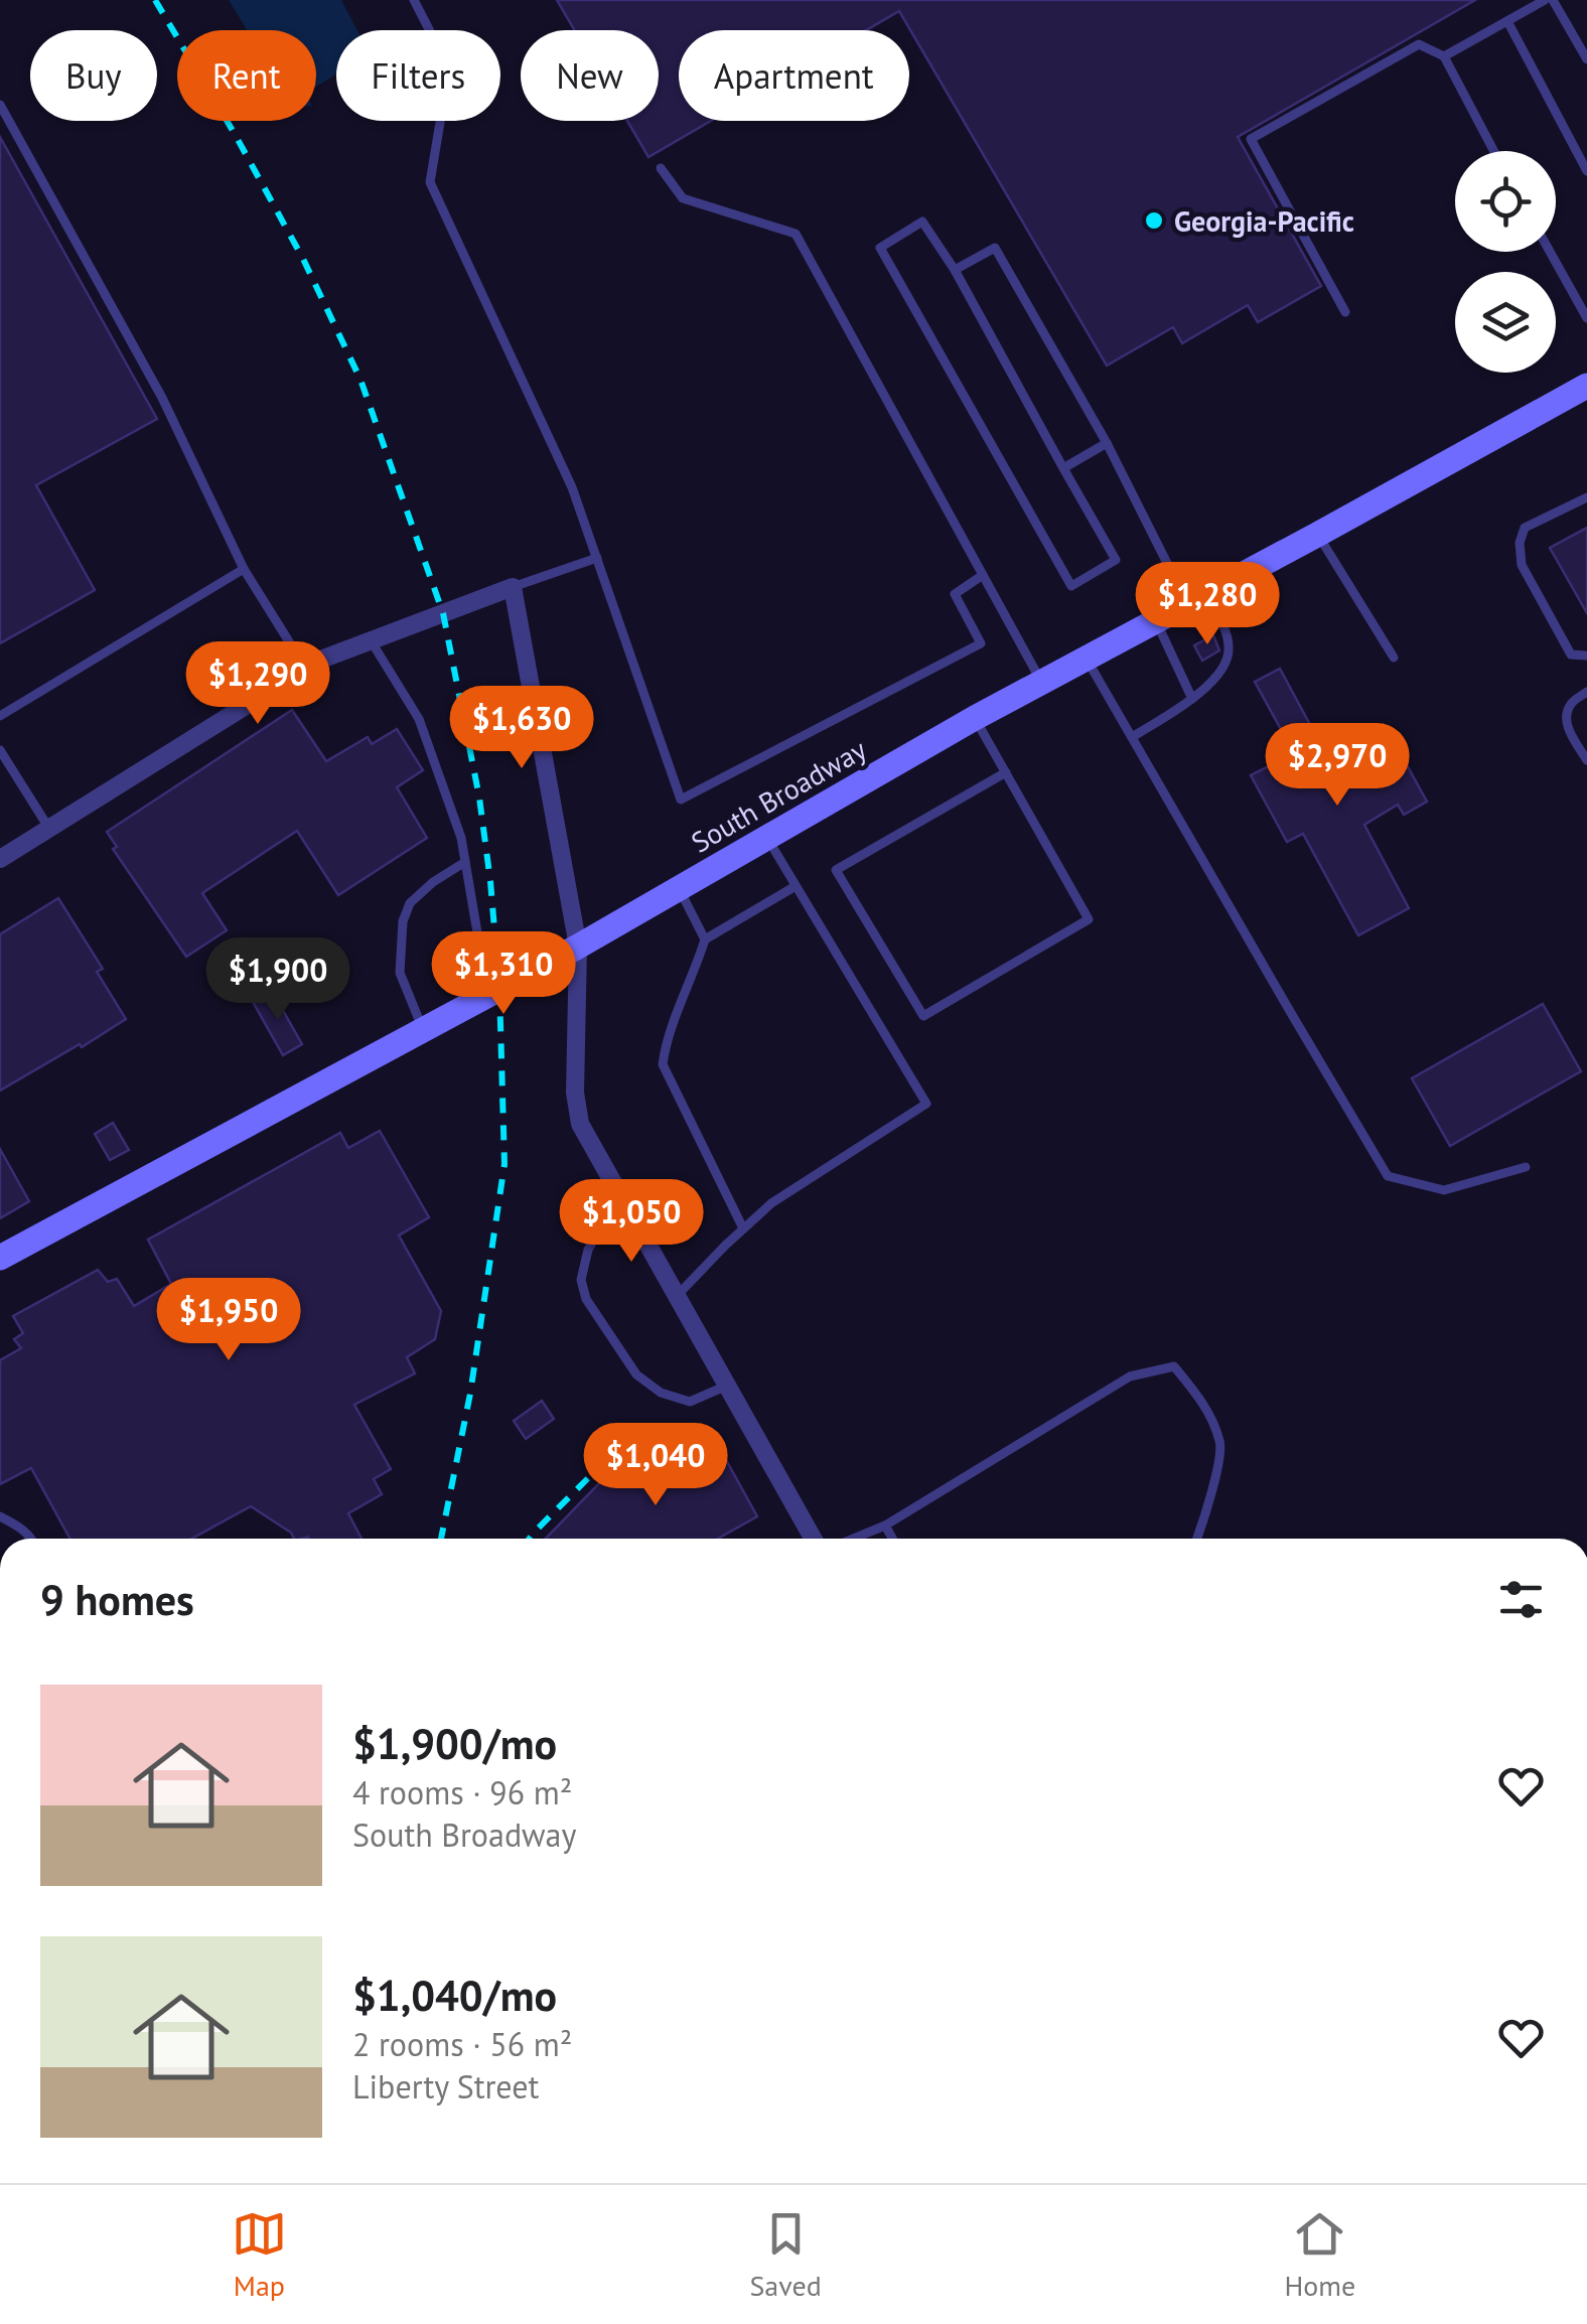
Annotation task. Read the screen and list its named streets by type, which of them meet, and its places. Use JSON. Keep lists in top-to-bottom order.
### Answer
{
  "streets": {
    "street": ["South Broadway"]
  },
  "places": ["Georgia-Pacific"],
  "page": {
    "chip": [
      "Buy",
      "Rent",
      "Filters",
      "New",
      "Apartment"
    ],
    "price": [
      "$1,280",
      "$1,290",
      "$1,630",
      "$2,970",
      "$1,310",
      "$1,900",
      "$1,050",
      "$1,950",
      "$1,040"
    ],
    "heading": "9 homes",
    "list": [
      {
        "name": "$1,900/mo",
        "note": "4 rooms · 96 m² · South Broadway"
      },
      {
        "name": "$1,040/mo",
        "note": "2 rooms · 56 m² · Liberty Street"
      }
    ],
    "tabs": ["Map", "Saved", "Home"]
  }
}
